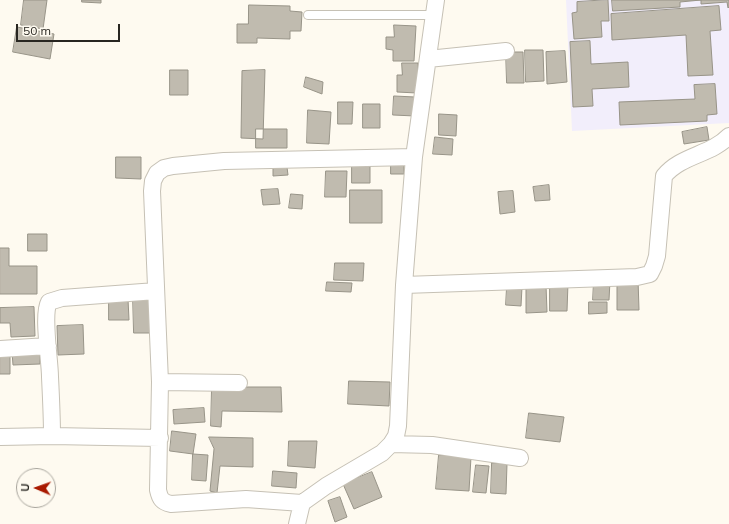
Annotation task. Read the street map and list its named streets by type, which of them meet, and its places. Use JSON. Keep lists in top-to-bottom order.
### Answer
{
  "scale_bar": "50 m",
  "north": "left"
}
